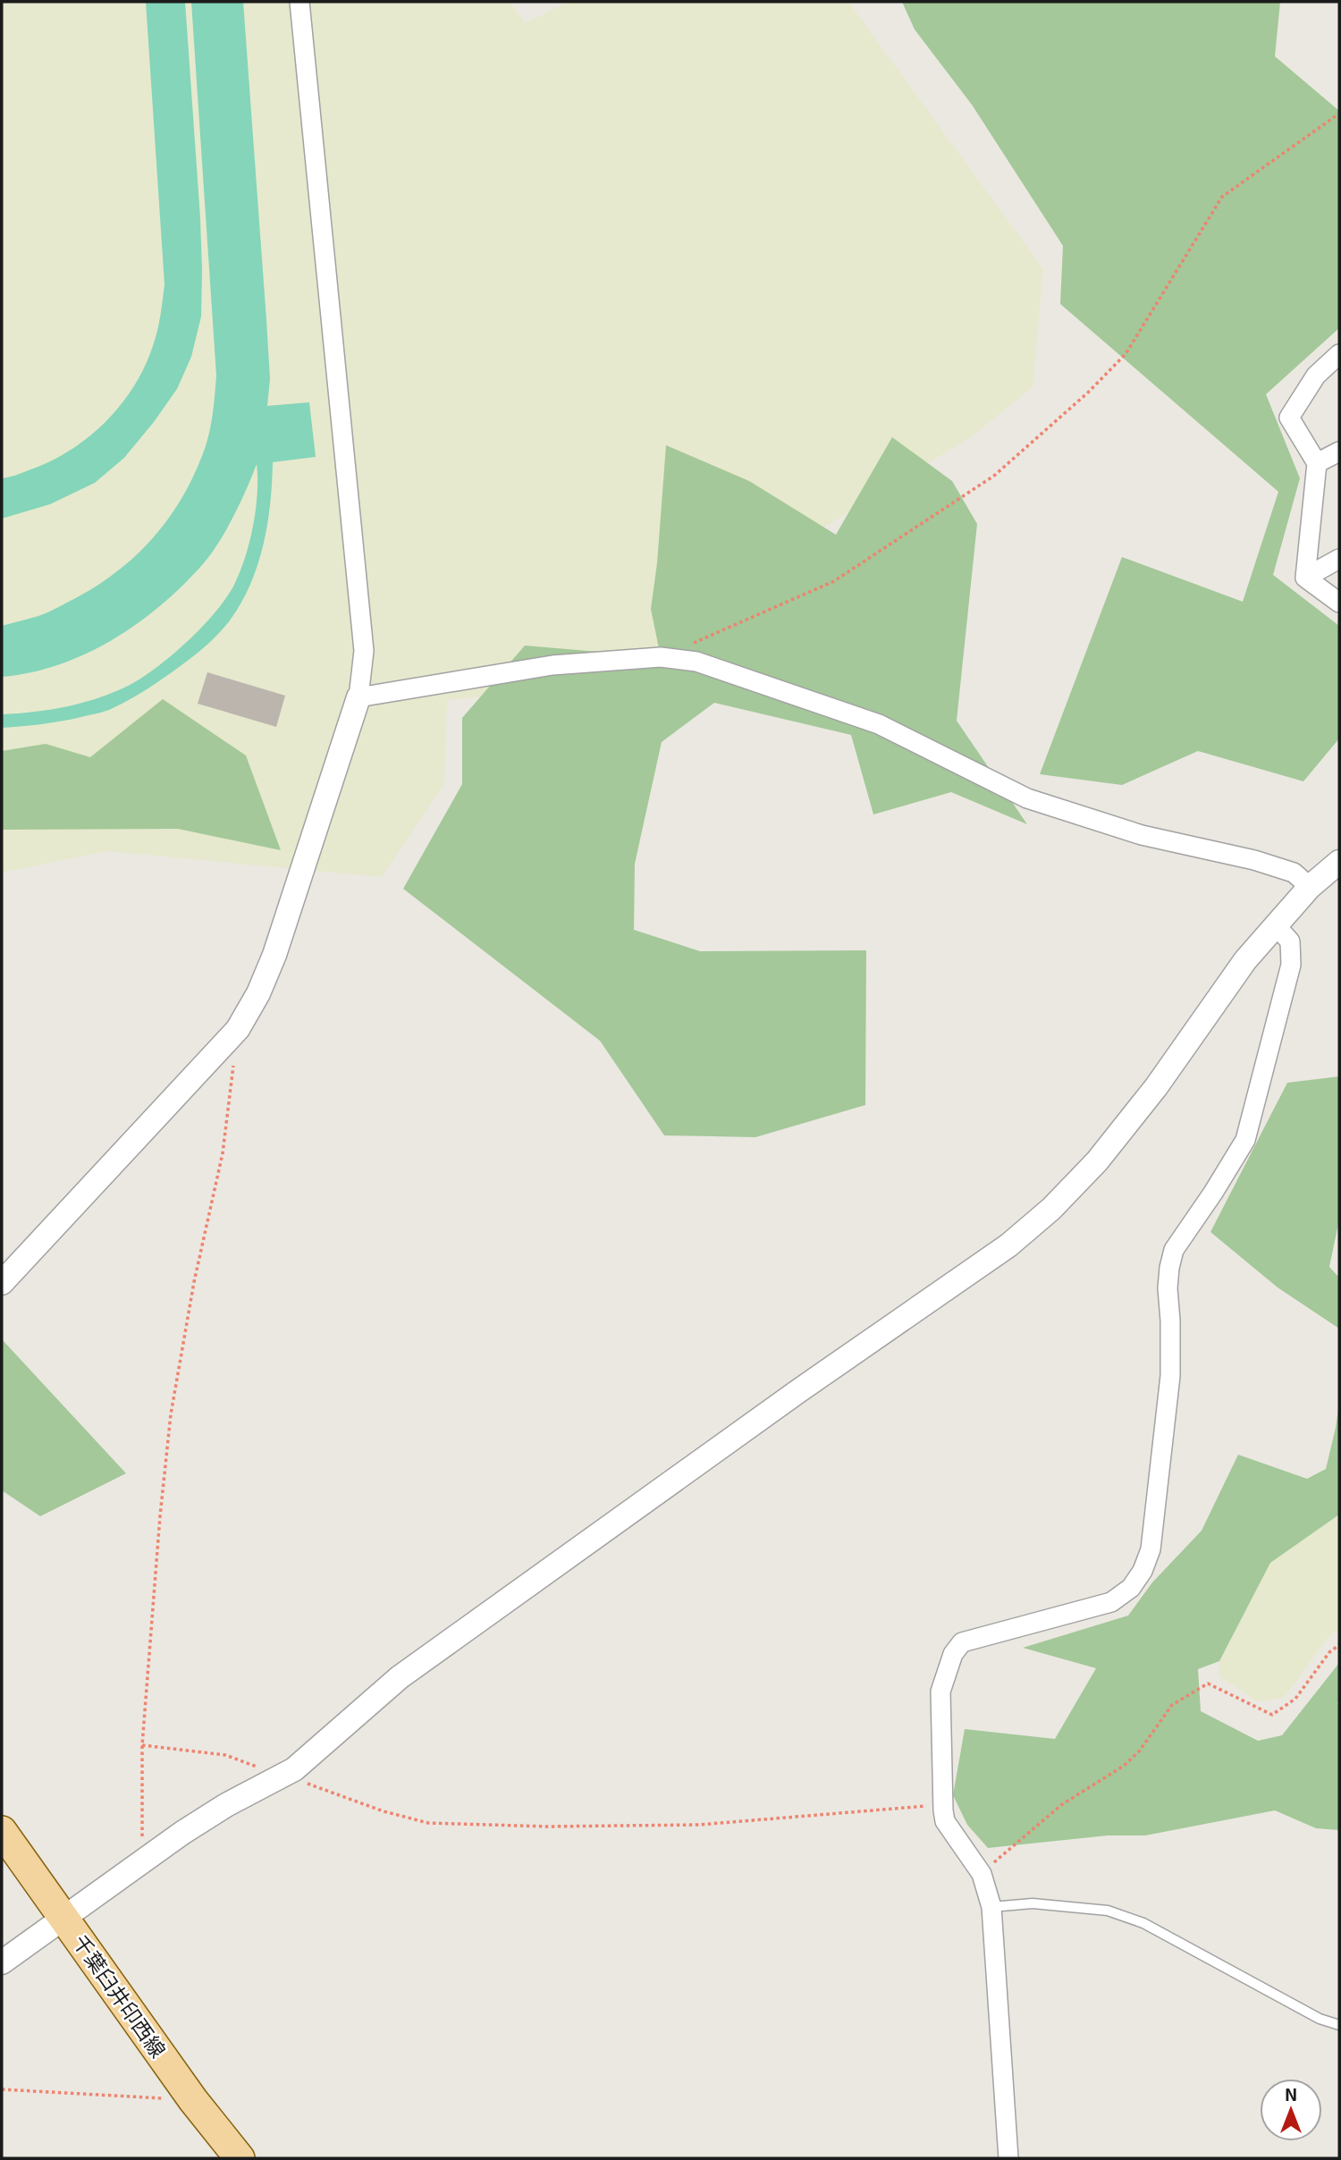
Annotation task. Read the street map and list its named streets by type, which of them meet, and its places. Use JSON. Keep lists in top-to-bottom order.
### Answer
{
  "streets": {
    "main road": ["千葉臼井印西線"]
  },
  "north": "top"
}
